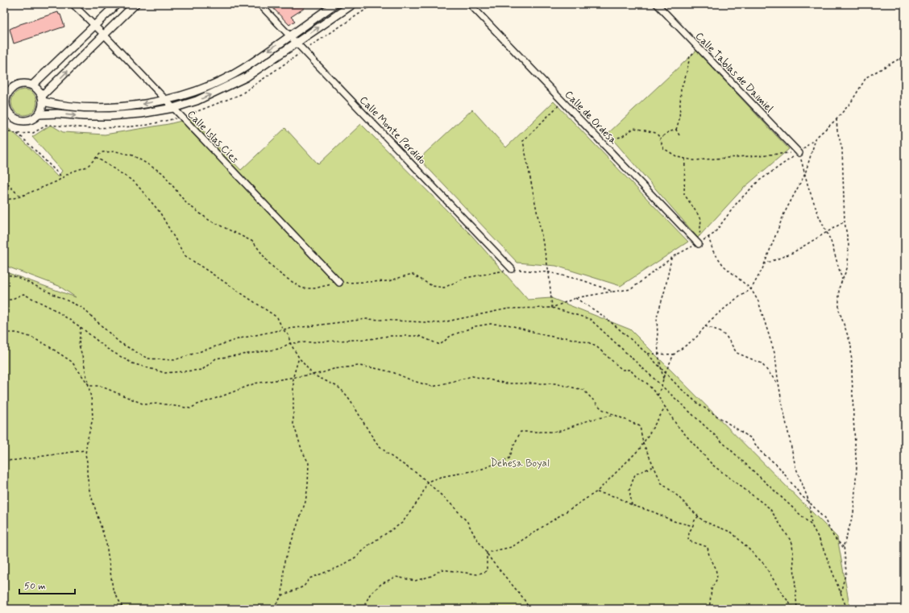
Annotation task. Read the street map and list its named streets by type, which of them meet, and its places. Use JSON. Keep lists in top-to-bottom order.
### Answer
{
  "streets": {
    "street": [
      "Calle Tablas de Daimiel",
      "Calle de Ordesa",
      "Calle Monte Perdido",
      "Calle Islas Cíes"
    ]
  },
  "parks": ["Dehesa Boyal"],
  "scale_bar": "50 m"
}
